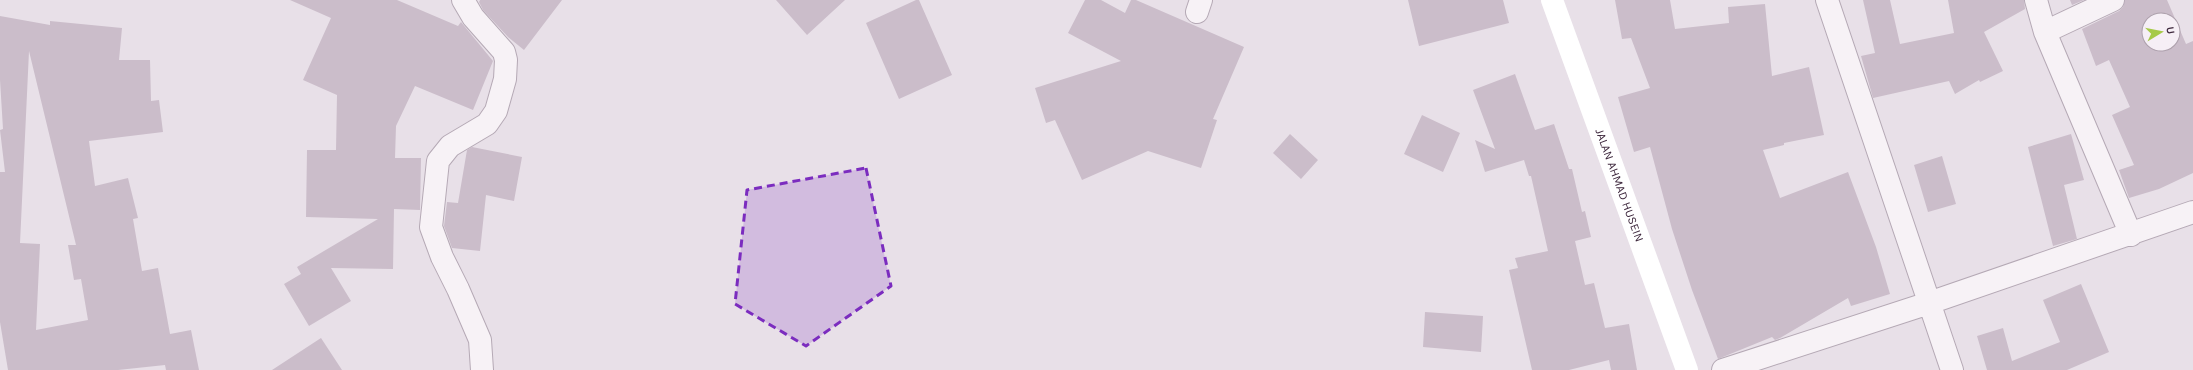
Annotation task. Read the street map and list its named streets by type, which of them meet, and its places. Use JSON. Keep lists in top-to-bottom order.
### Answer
{
  "streets": {
    "main road": ["JALAN AHMAD HUSEIN"]
  },
  "north": "right"
}
